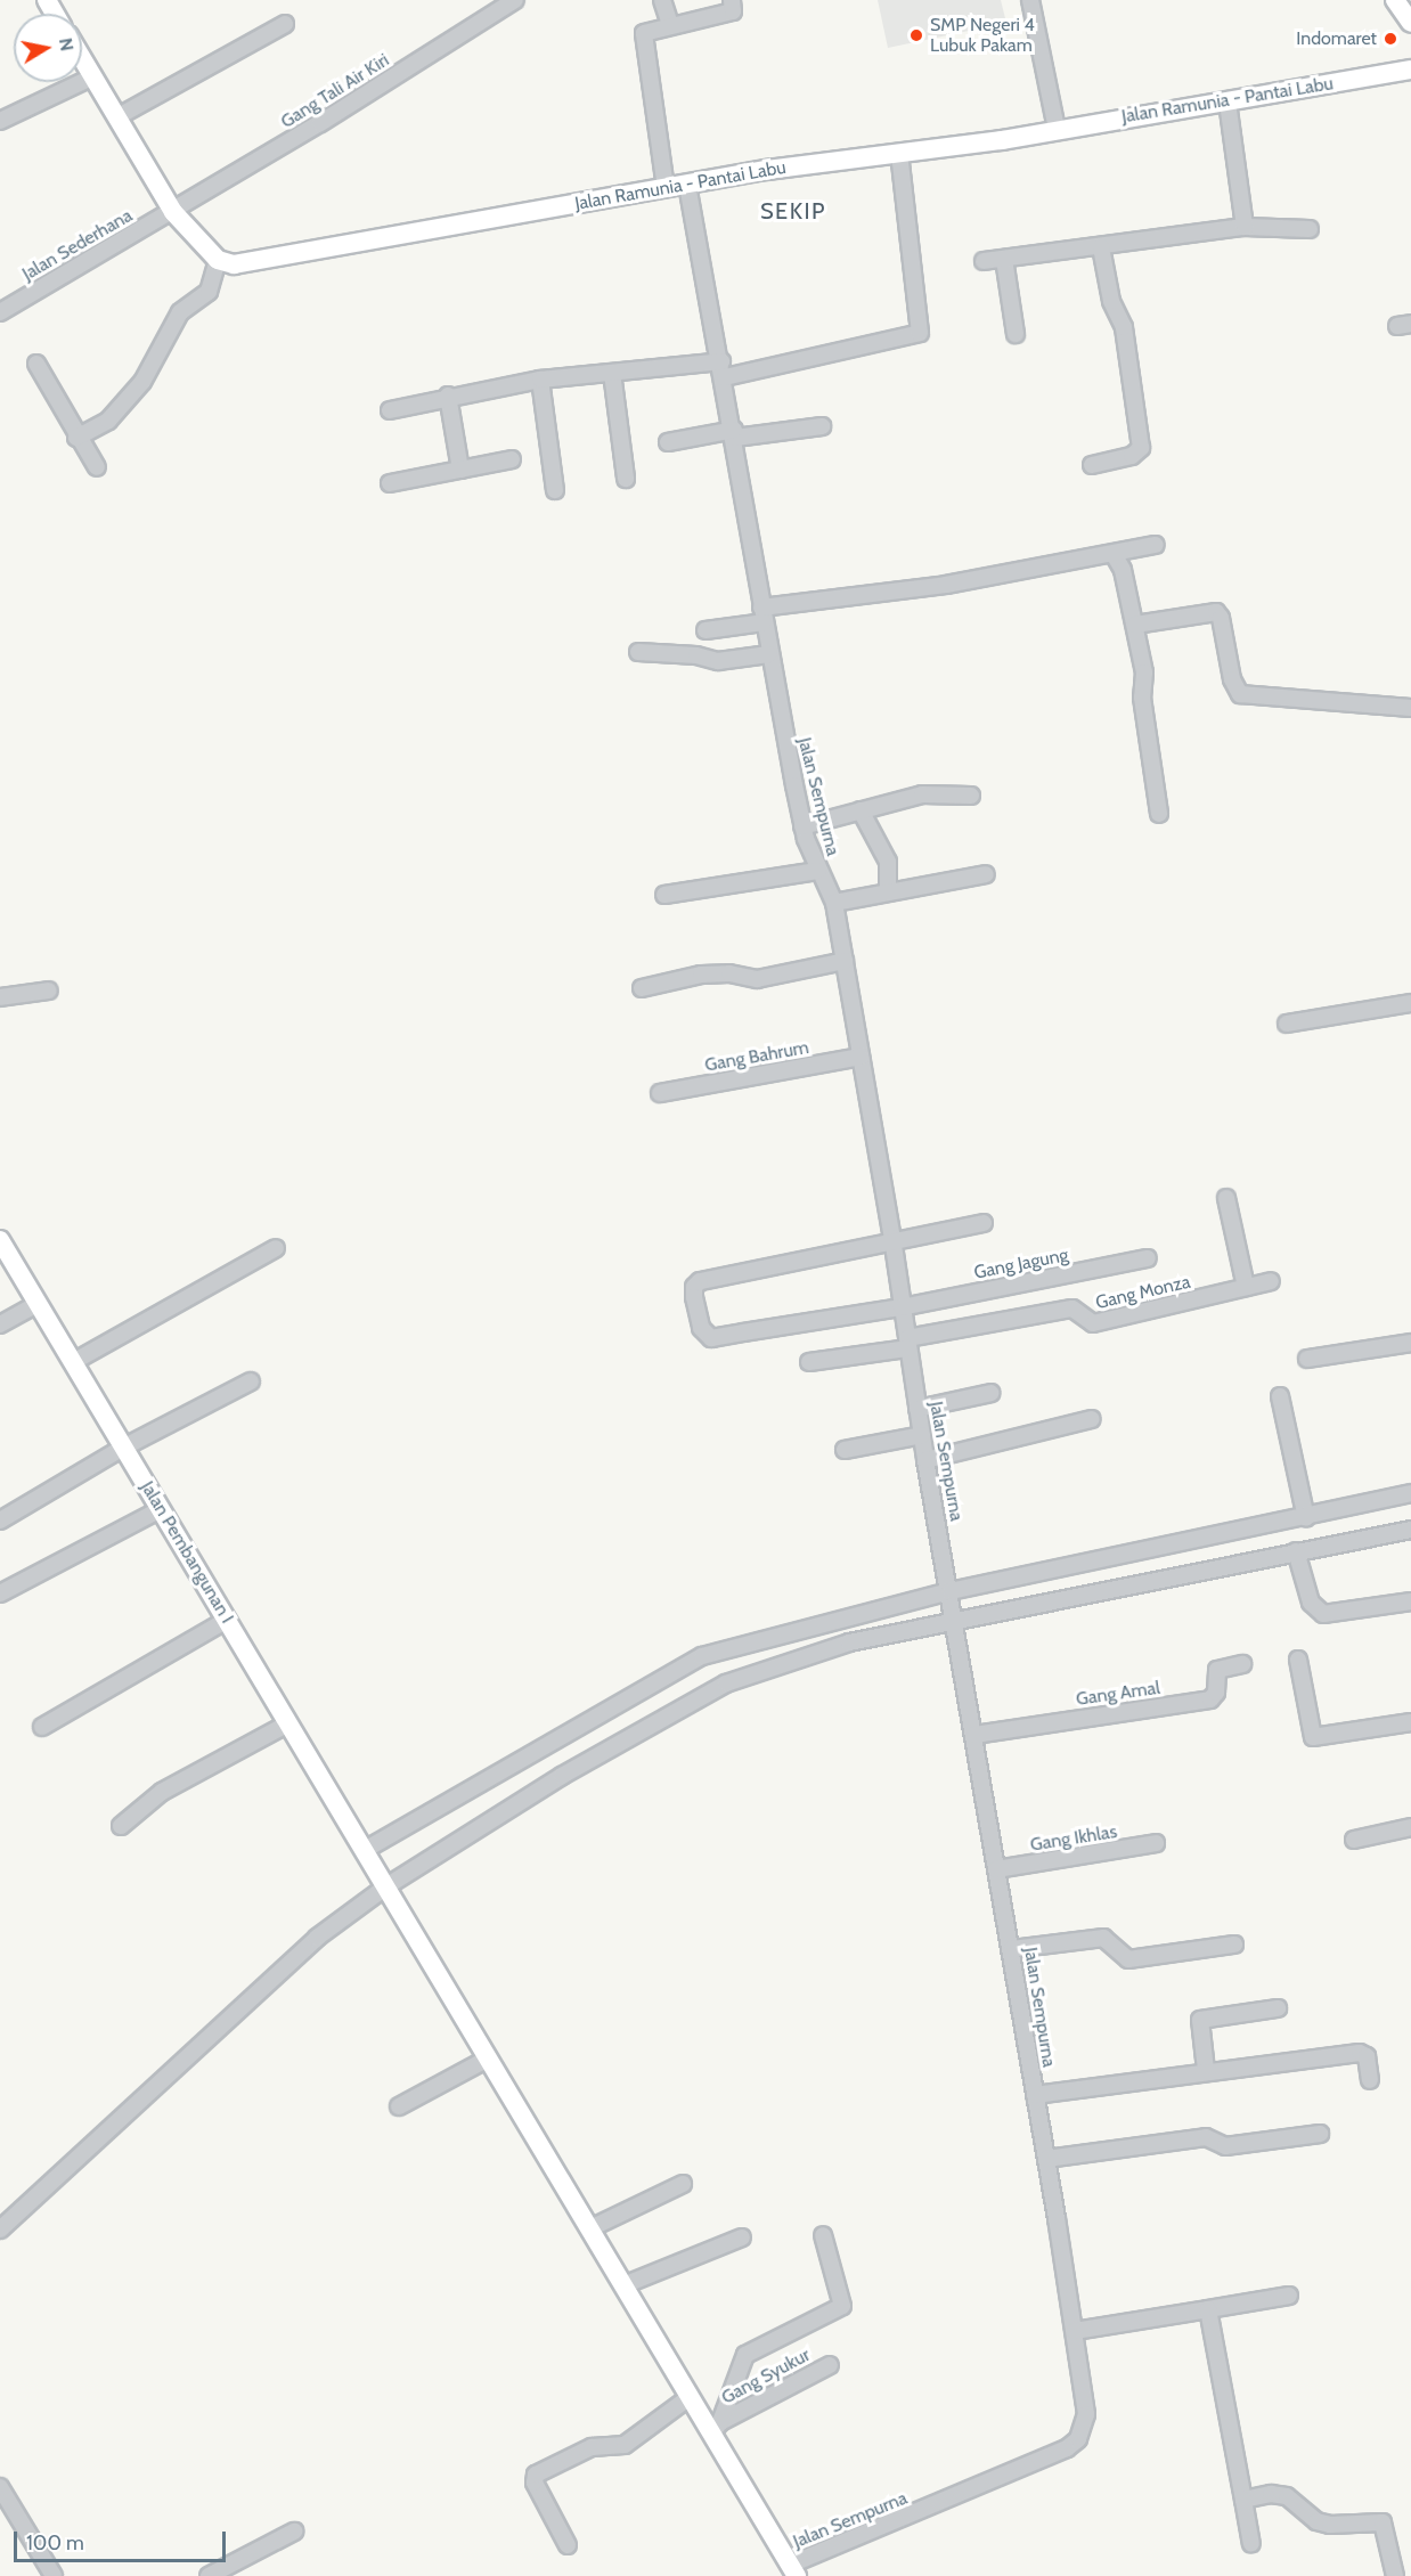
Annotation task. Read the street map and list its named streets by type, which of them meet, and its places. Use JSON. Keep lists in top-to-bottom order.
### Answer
{
  "streets": {
    "main road": ["Jalan Ramunia - Pantai Labu", "Jalan Pembangunan I"],
    "street": [
      "Gang Tali Air Kiri",
      "Jalan Sederhana",
      "Jalan Sempurna",
      "Gang Bahrum",
      "Gang Jagung",
      "Gang Monza",
      "Gang Amal",
      "Gang Ikhlas",
      "Gang Syukur"
    ]
  },
  "crossings": [
    ["Gang Tali Air Kiri", "Jalan Sederhana"],
    ["Jalan Ramunia - Pantai Labu", "Jalan Sempurna"],
    ["Jalan Sempurna", "Gang Bahrum"],
    ["Jalan Sempurna", "Gang Jagung"],
    ["Jalan Sempurna", "Gang Monza"],
    ["Jalan Sempurna", "Jalan Pembangunan I"],
    ["Jalan Sempurna", "Gang Amal"],
    ["Jalan Sempurna", "Gang Ikhlas"],
    ["Jalan Pembangunan I", "Gang Syukur"]
  ],
  "districts": ["SEKIP"],
  "places": ["SMP Negeri 4 Lubuk Pakam", "Indomaret"],
  "scale_bar": "100 m",
  "north": "right"
}
